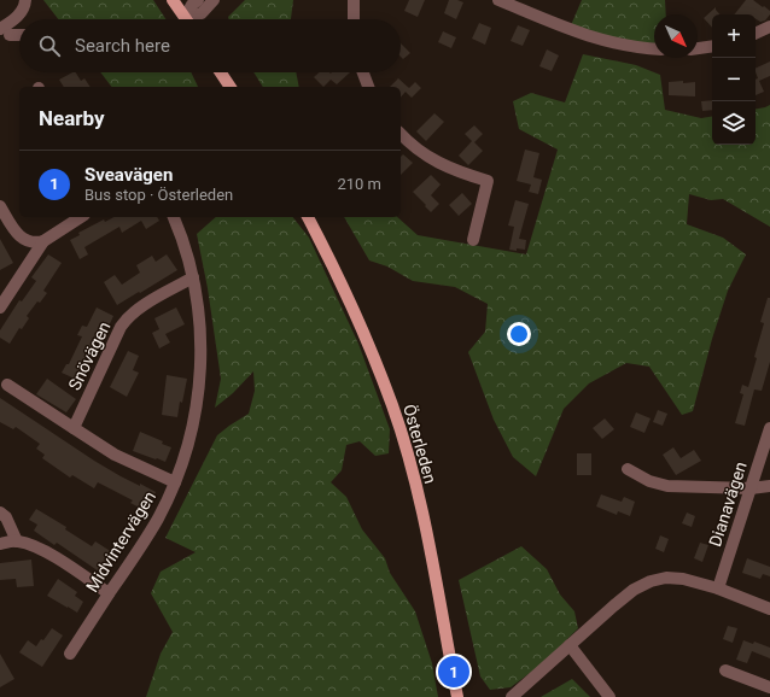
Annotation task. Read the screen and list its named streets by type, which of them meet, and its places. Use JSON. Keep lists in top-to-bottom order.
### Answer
{
  "streets": {
    "main road": ["Österleden"],
    "street": ["Snövägen", "Dianavägen", "Midvintervägen"]
  },
  "crossings": [
    ["Snövägen", "Midvintervägen"]
  ],
  "north": "bottom right",
  "page": {
    "map_buttons": ["+", "−"],
    "search": "Search here",
    "heading": "Nearby",
    "list": [
      {
        "mark": "1",
        "name": "Sveavägen",
        "note": "Bus stop · Österleden",
        "value": "210 m"
      }
    ],
    "pins": "1"
  }
}
